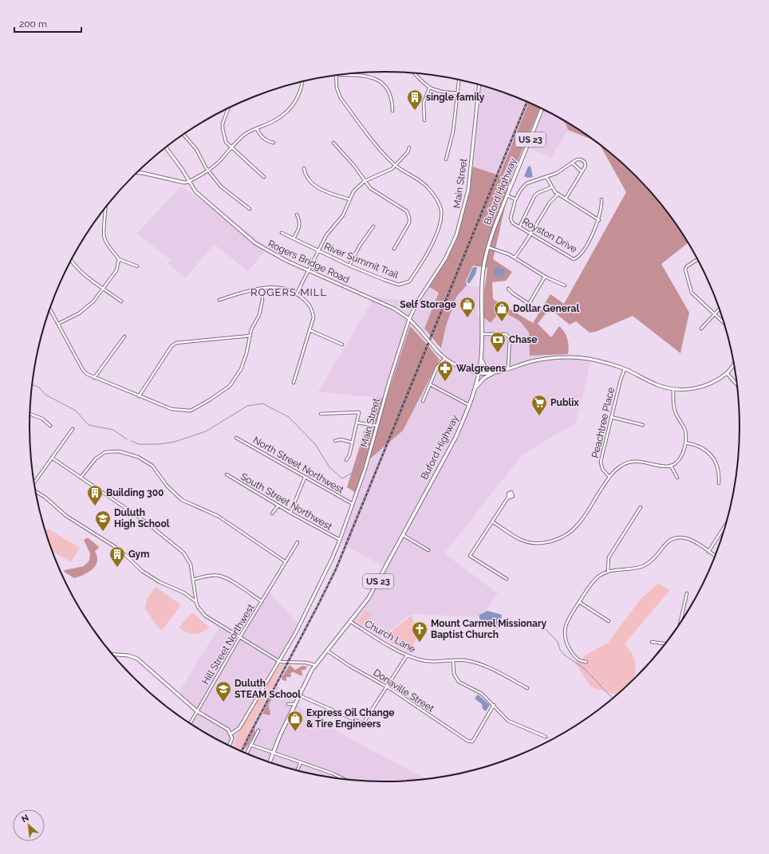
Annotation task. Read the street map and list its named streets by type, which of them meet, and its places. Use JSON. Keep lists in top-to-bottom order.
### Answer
{
  "streets": {
    "main road": ["US 23", "Buford Highway"],
    "street": [
      "Main Street",
      "Royston Drive",
      "River Summit Trail",
      "Rogers Bridge Road",
      "Peachtree Place",
      "North Street Northwest",
      "South Street Northwest",
      "Church Lane",
      "Hill Street Northwest",
      "Donaville Street"
    ]
  },
  "crossings": [
    ["Main Street", "Rogers Bridge Road"],
    ["Main Street", "North Street Northwest"],
    ["Main Street", "South Street Northwest"],
    ["Buford Highway", "Rogers Bridge Road"],
    ["Buford Highway", "Church Lane"],
    ["Buford Highway", "Donaville Street"],
    ["Rogers Bridge Road", "Peachtree Place"]
  ],
  "districts": ["ROGERS MILL"],
  "places": {
    "building": ["single family", "Building 300", "Gym"],
    "shop": ["Self Storage", "Dollar General", "Express Oil Change & Tire Engineers"],
    "bank": ["Chase"],
    "pharmacy": ["Walgreens"],
    "supermarket": ["Publix"],
    "school or university": ["Duluth High School", "Duluth STEAM School"],
    "church": ["Mount Carmel Missionary Baptist Church"]
  },
  "scale_bar": "200 m",
  "north": "top left"
}
